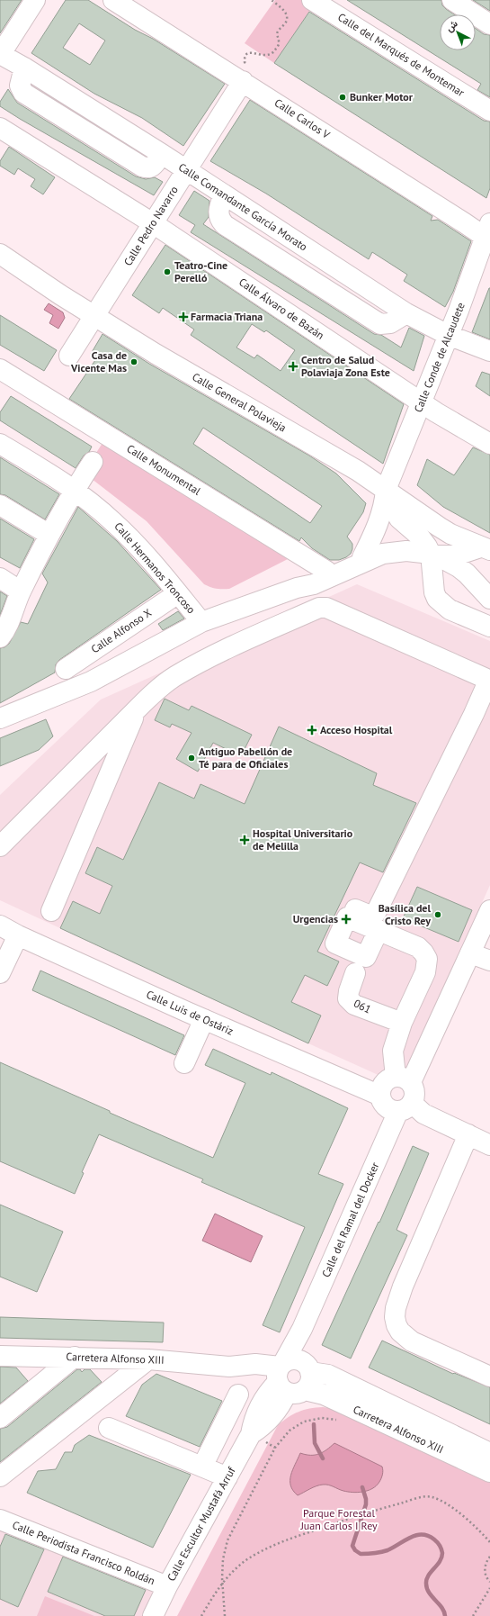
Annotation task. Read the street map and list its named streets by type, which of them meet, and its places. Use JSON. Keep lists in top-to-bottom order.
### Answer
{
  "streets": {
    "street": [
      "Calle del Marqués de Montemar",
      "Calle Carlos V",
      "Calle Comandante García Morato",
      "Calle Pedro Navarro",
      "Calle Álvaro de Bazán",
      "Calle Conde de Alcaudete",
      "Calle General Polavieja",
      "Calle Monumental",
      "Calle Hermanos Troncoso",
      "Calle Alfonso X",
      "061",
      "Calle Luis de Ostáriz",
      "Calle del Ramal del Docker",
      "Carretera Alfonso XIII",
      "Calle Escultor Mustafá Arruf",
      "Calle Periodista Francisco Roldán"
    ]
  },
  "crossings": [
    ["Calle Carlos V", "Calle Pedro Navarro"],
    ["Calle Carlos V", "Calle Conde de Alcaudete"],
    ["Calle Comandante García Morato", "Calle Pedro Navarro"],
    ["Calle Comandante García Morato", "Calle Conde de Alcaudete"],
    ["Calle Pedro Navarro", "Calle Álvaro de Bazán"],
    ["Calle Pedro Navarro", "Calle General Polavieja"],
    ["Calle Álvaro de Bazán", "Calle Conde de Alcaudete"],
    ["Calle Conde de Alcaudete", "Calle General Polavieja"],
    ["Calle Hermanos Troncoso", "Calle Alfonso X"],
    ["Calle Luis de Ostáriz", "Calle del Ramal del Docker"],
    ["Calle del Ramal del Docker", "Carretera Alfonso XIII"],
    ["Calle del Ramal del Docker", "Calle Escultor Mustafá Arruf"],
    ["Carretera Alfonso XIII", "Calle Escultor Mustafá Arruf"],
    ["Calle Escultor Mustafá Arruf", "Calle Periodista Francisco Roldán"]
  ],
  "parks": ["Parque Forestal Juan Carlos I Rey"],
  "places": {
    "other": [
      "Bunker Motor",
      "Teatro-Cine Perelló",
      "Casa de Vicente Mas",
      "Antiguo Pabellón de Té para de Oficiales",
      "Basílica del Cristo Rey"
    ],
    "health": [
      "Farmacia Triana",
      "Centro de Salud Polaviaja Zona Este",
      "Acceso Hospital",
      "Hospital Universitario de Melilla",
      "Urgencias"
    ]
  },
  "north": "top left"
}
